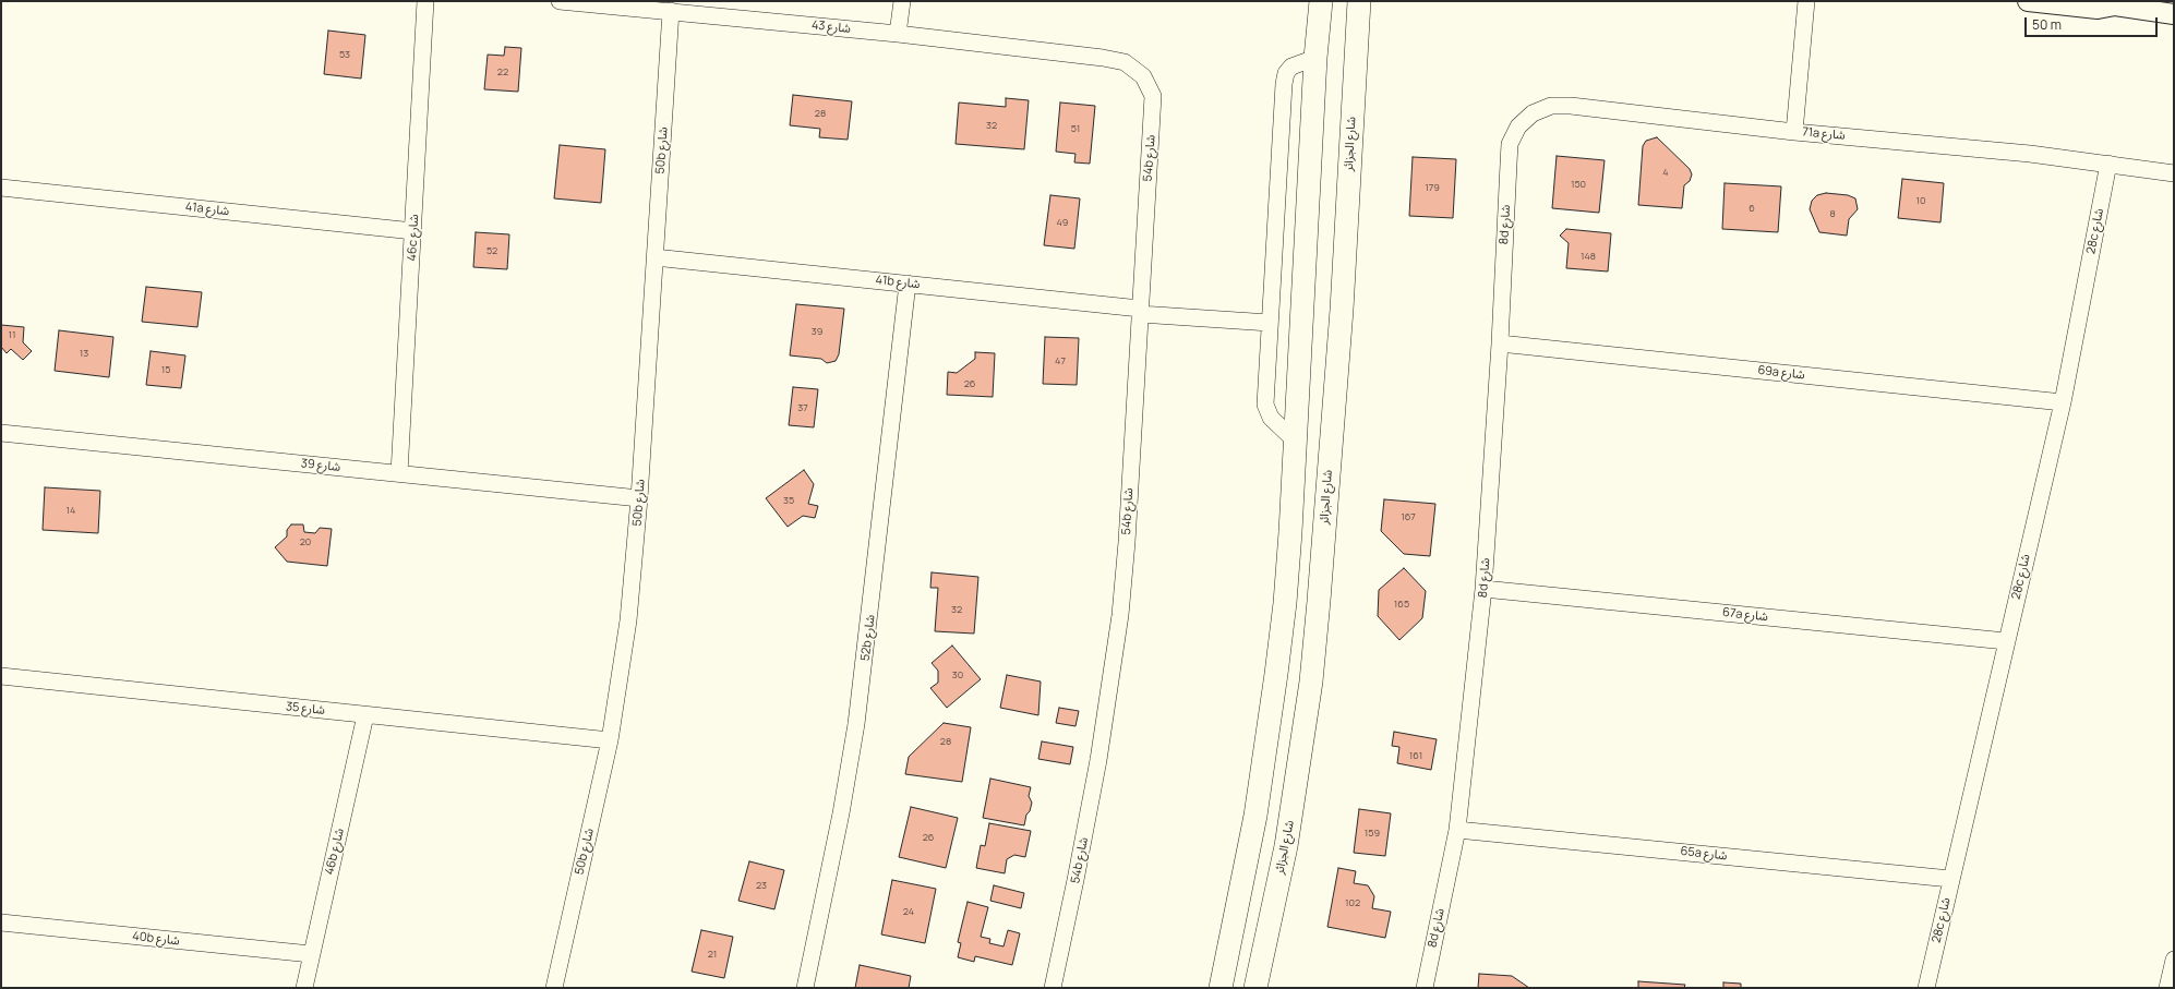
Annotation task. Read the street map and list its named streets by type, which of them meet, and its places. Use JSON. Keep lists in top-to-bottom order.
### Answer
{
  "streets": {
    "main road": ["شارع الجزائر"],
    "street": [
      "شارع 43",
      "71a شارع",
      "50b شارع",
      "54b شارع",
      "41a شارع",
      "8d شارع",
      "28c شارع",
      "46c شارع",
      "41b شارع",
      "69a شارع",
      "شارع 39",
      "67a شارع",
      "52b شارع",
      "شارع 35",
      "46b شارع",
      "65a شارع",
      "40b شارع"
    ]
  },
  "crossings": [
    ["شارع 43", "50b شارع"],
    ["شارع 43", "54b شارع"],
    ["71a شارع", "8d شارع"],
    ["71a شارع", "28c شارع"],
    ["50b شارع", "41b شارع"],
    ["50b شارع", "شارع 39"],
    ["50b شارع", "شارع 35"],
    ["54b شارع", "41b شارع"],
    ["41a شارع", "46c شارع"],
    ["8d شارع", "69a شارع"],
    ["8d شارع", "67a شارع"],
    ["8d شارع", "65a شارع"],
    ["28c شارع", "69a شارع"],
    ["28c شارع", "67a شارع"],
    ["28c شارع", "65a شارع"],
    ["46c شارع", "شارع 39"],
    ["41b شارع", "52b شارع"],
    ["شارع 35", "46b شارع"],
    ["46b شارع", "40b شارع"]
  ],
  "house_numbers": [
    "53",
    "22",
    "28",
    "32",
    "51",
    "4",
    "150",
    "179",
    "10",
    "6",
    "8",
    "49",
    "52",
    "148",
    "39",
    "11",
    "13",
    "47",
    "15",
    "26",
    "37",
    "35",
    "14",
    "167",
    "20",
    "165",
    "32",
    "30",
    "28",
    "161",
    "159",
    "26",
    "23",
    "102",
    "24",
    "21"
  ],
  "scale_bar": "50 m"
}
